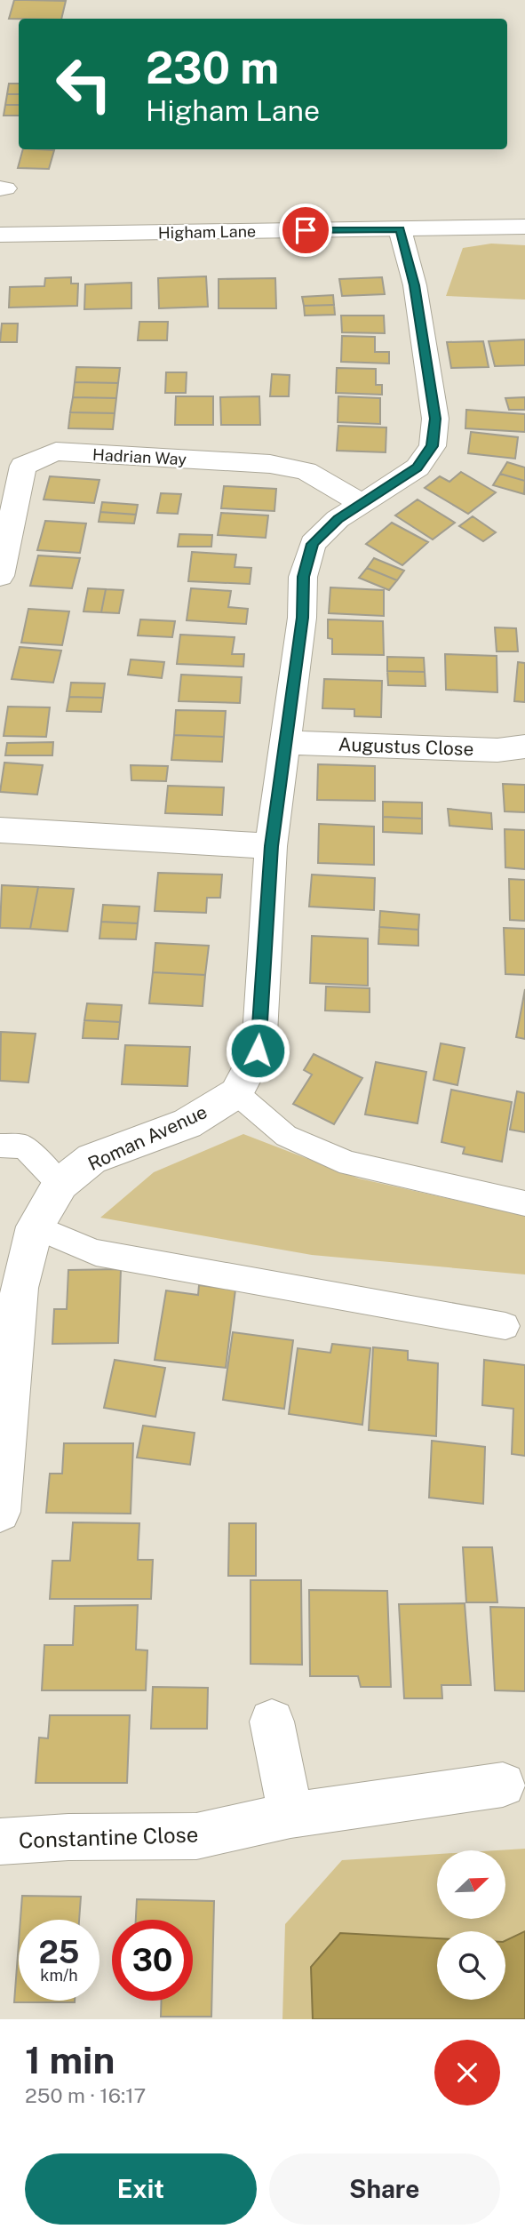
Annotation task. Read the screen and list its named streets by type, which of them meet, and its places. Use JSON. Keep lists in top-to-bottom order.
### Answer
{
  "streets": {
    "street": [
      "Higham Lane",
      "Hadrian Way",
      "Augustus Close",
      "Roman Avenue",
      "Constantine Close"
    ]
  },
  "north": "top right",
  "page": {
    "turn": ["230 m", "Higham Lane"],
    "speed": "25 km/h",
    "limit": "30",
    "heading": ["1 min", "250 m · 16:17"],
    "buttons": ["Exit", "Share"]
  }
}
